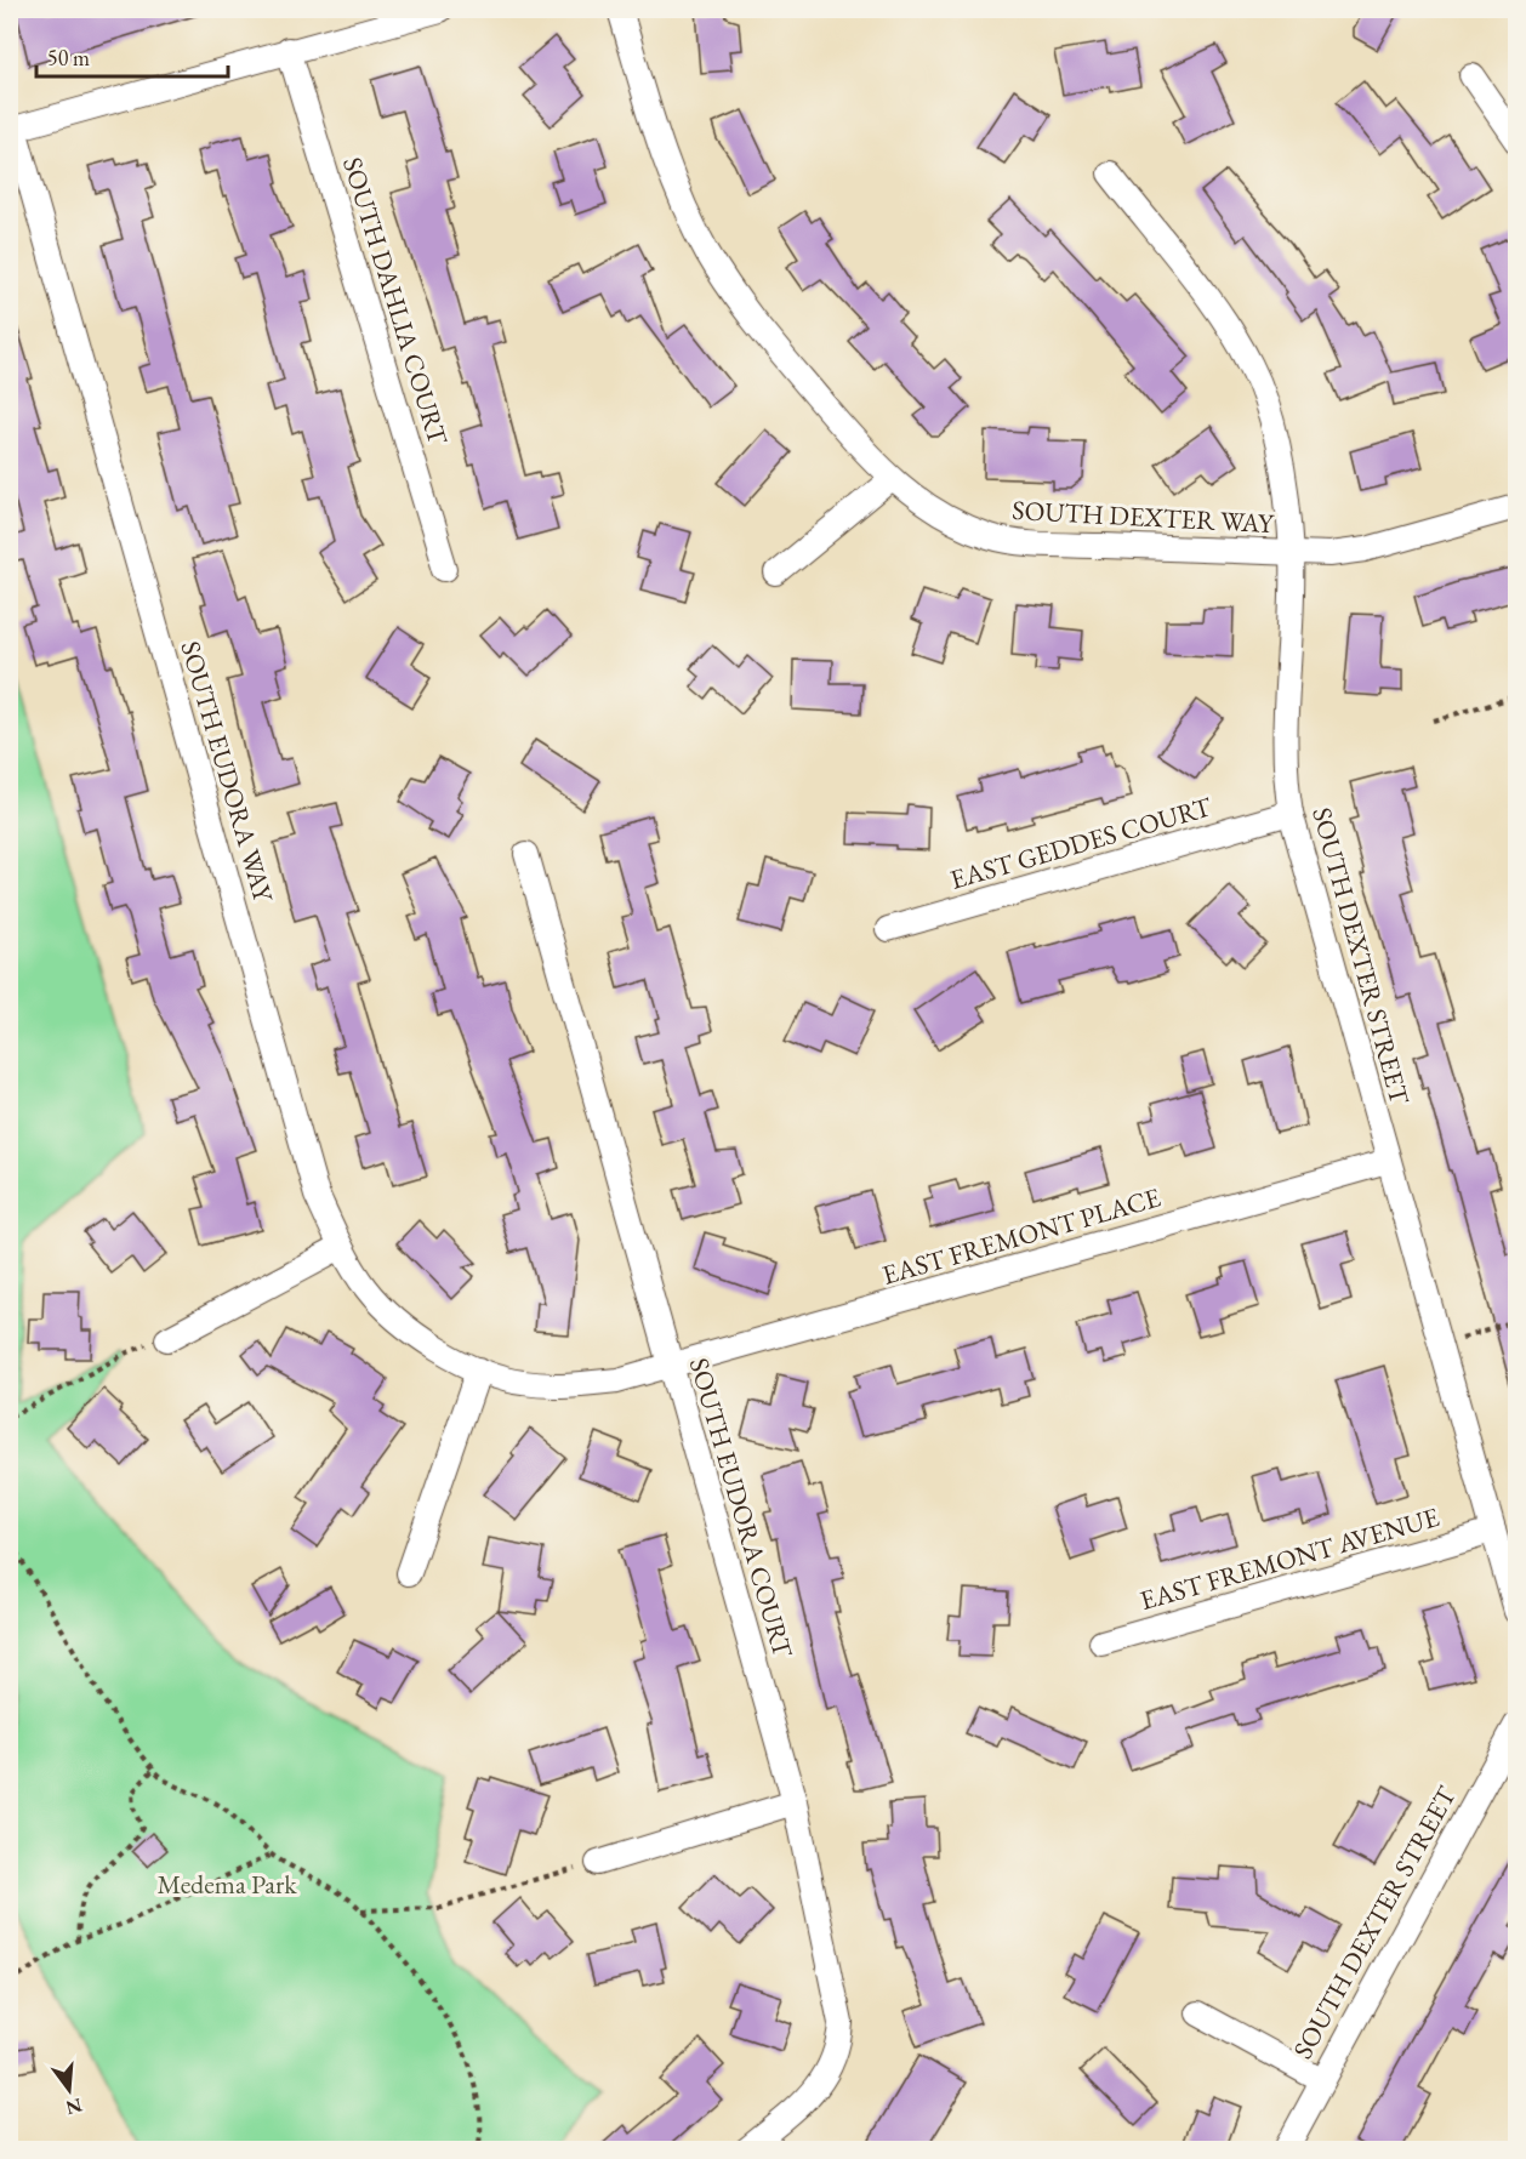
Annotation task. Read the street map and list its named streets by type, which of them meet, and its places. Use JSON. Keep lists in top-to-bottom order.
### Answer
{
  "streets": {
    "street": [
      "SOUTH DAHLIA COURT",
      "SOUTH DEXTER WAY",
      "SOUTH EUDORA WAY",
      "EAST GEDDES COURT",
      "SOUTH DEXTER STREET",
      "EAST FREMONT PLACE",
      "SOUTH EUDORA COURT",
      "EAST FREMONT AVENUE"
    ]
  },
  "crossings": [
    ["SOUTH DEXTER WAY", "SOUTH DEXTER STREET"],
    ["SOUTH EUDORA WAY", "EAST FREMONT PLACE"],
    ["SOUTH EUDORA WAY", "SOUTH EUDORA COURT"],
    ["EAST GEDDES COURT", "SOUTH DEXTER STREET"],
    ["SOUTH DEXTER STREET", "EAST FREMONT PLACE"],
    ["SOUTH DEXTER STREET", "EAST FREMONT AVENUE"],
    ["EAST FREMONT PLACE", "SOUTH EUDORA COURT"]
  ],
  "parks": ["Medema Park"],
  "scale_bar": "50 m",
  "north": "bottom"
}
